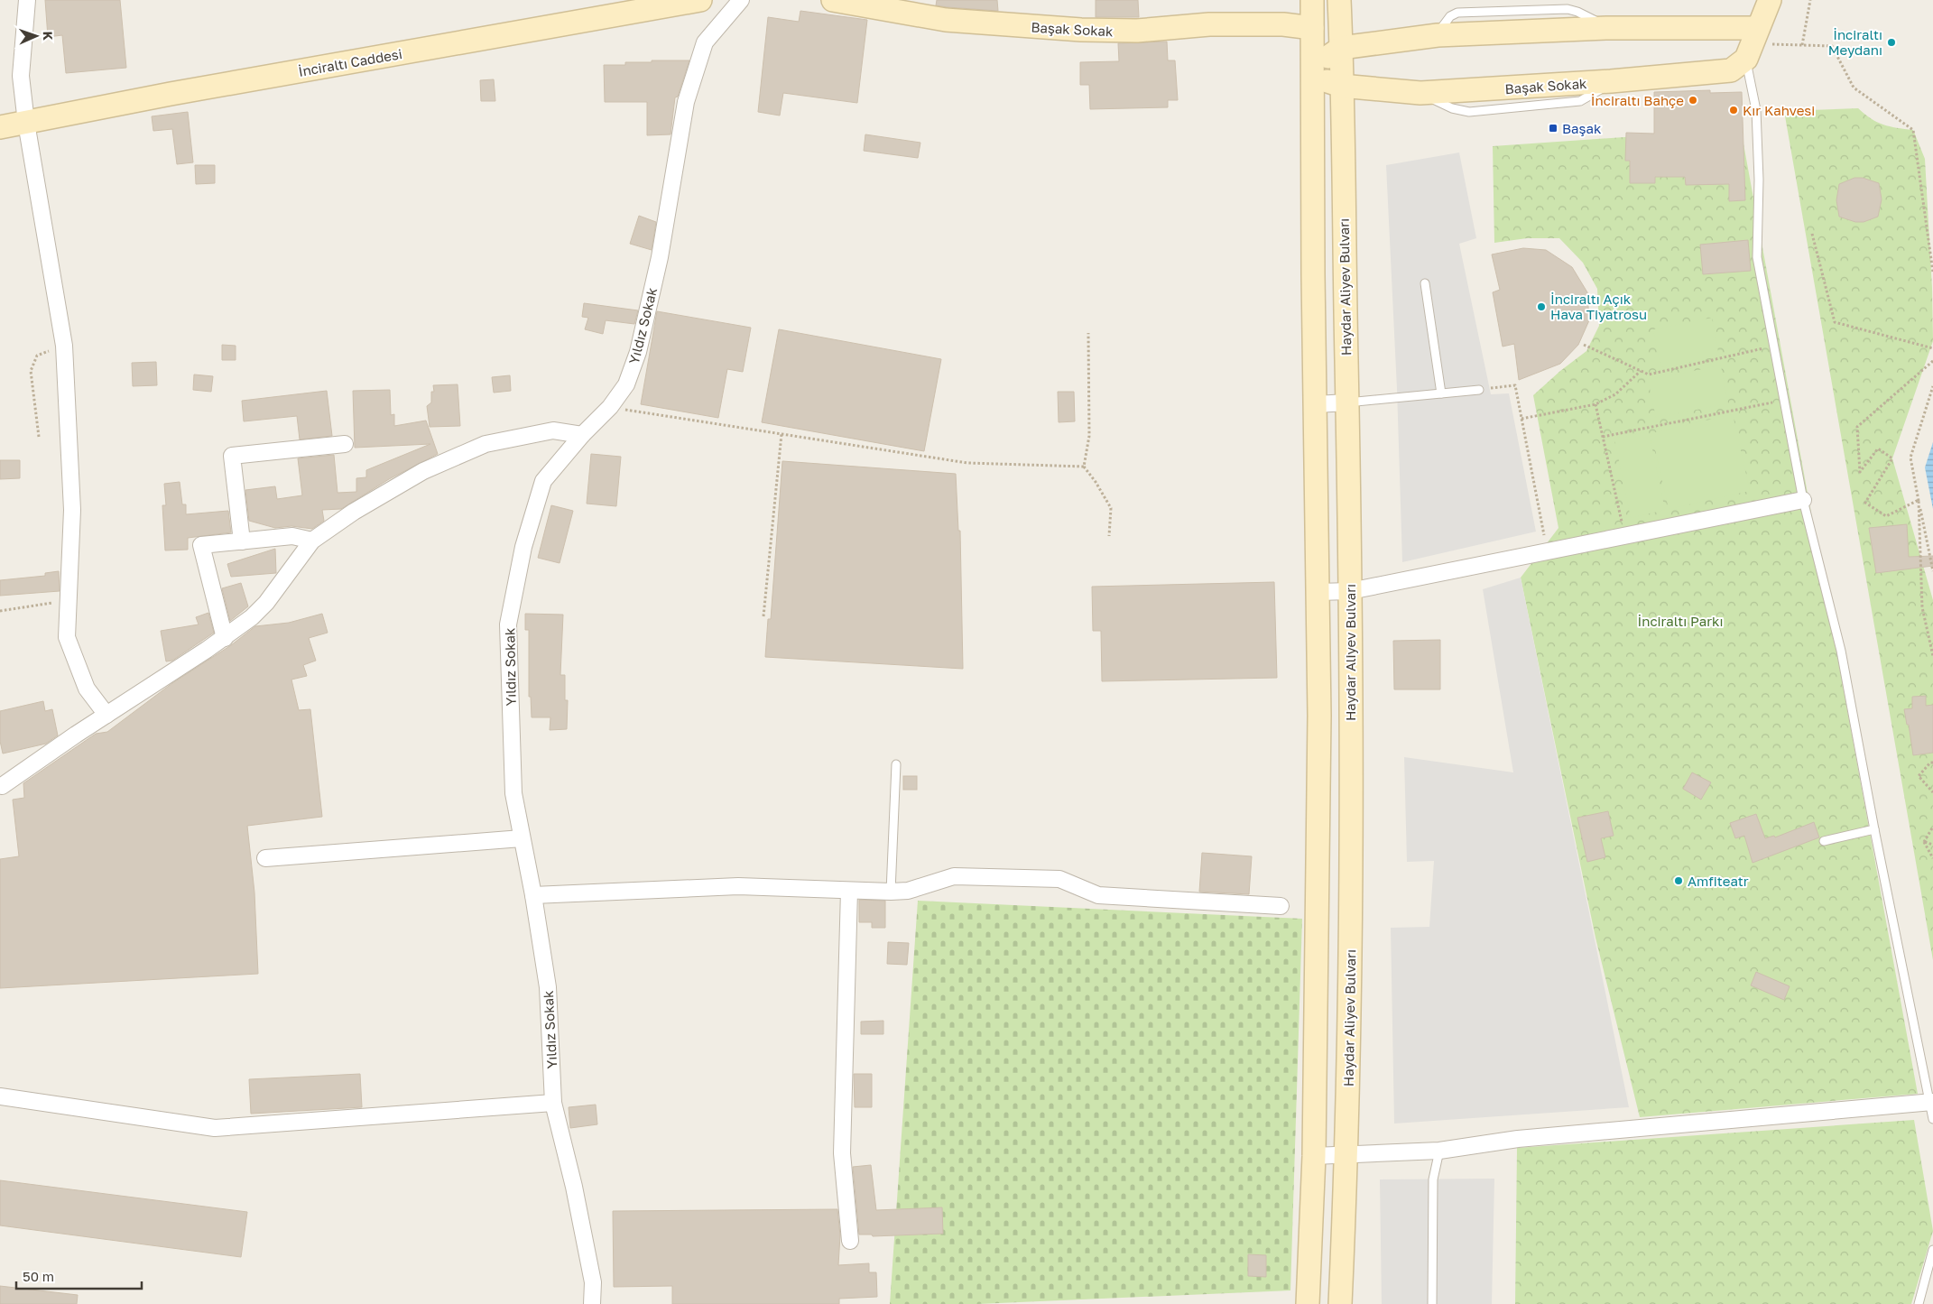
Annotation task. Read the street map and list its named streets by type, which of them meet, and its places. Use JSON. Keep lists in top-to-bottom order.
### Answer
{
  "streets": {
    "main road": ["Başak Sokak", "İnciraltı Caddesi", "Haydar Aliyev Bulvarı"],
    "street": ["Yıldız Sokak"]
  },
  "crossings": [
    ["Başak Sokak", "Haydar Aliyev Bulvarı"]
  ],
  "parks": ["İnciraltı Parkı"],
  "places": {
    "other": [
      "İnciraltı Meydanı",
      "İnciraltı Bahçe",
      "Kır Kahvesi",
      "İnciraltı Açık Hava Tiyatrosu",
      "Amfiteatr"
    ],
    "transit": ["Başak"]
  },
  "scale_bar": "50 m",
  "north": "right"
}
